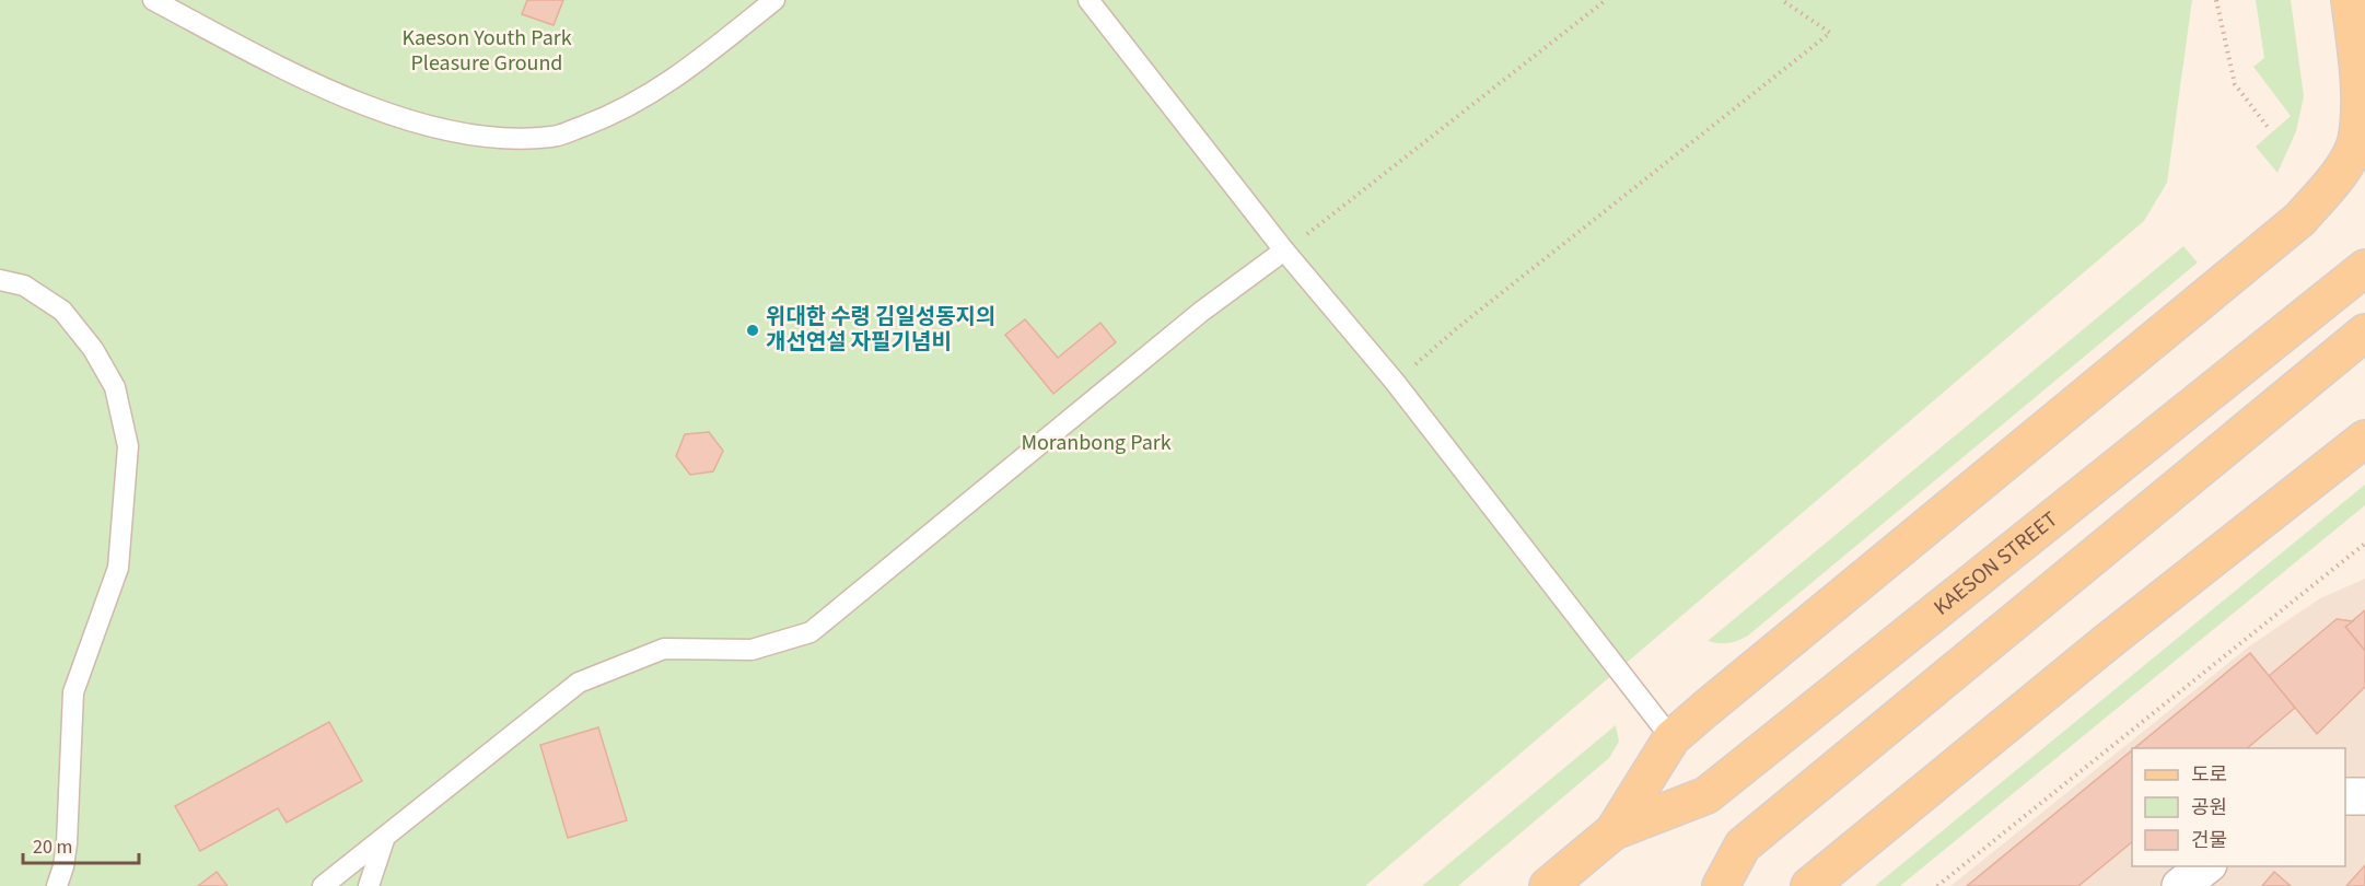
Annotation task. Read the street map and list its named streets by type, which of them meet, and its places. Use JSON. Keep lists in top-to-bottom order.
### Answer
{
  "streets": {
    "main road": ["KAESON STREET"]
  },
  "parks": ["Kaeson Youth Park Pleasure Ground", "Moranbong Park"],
  "places": ["위대한 수령 김일성동지의 개선연설 자필기념비"],
  "legend": ["도로", "공원", "건물"],
  "scale_bar": "20 m"
}
